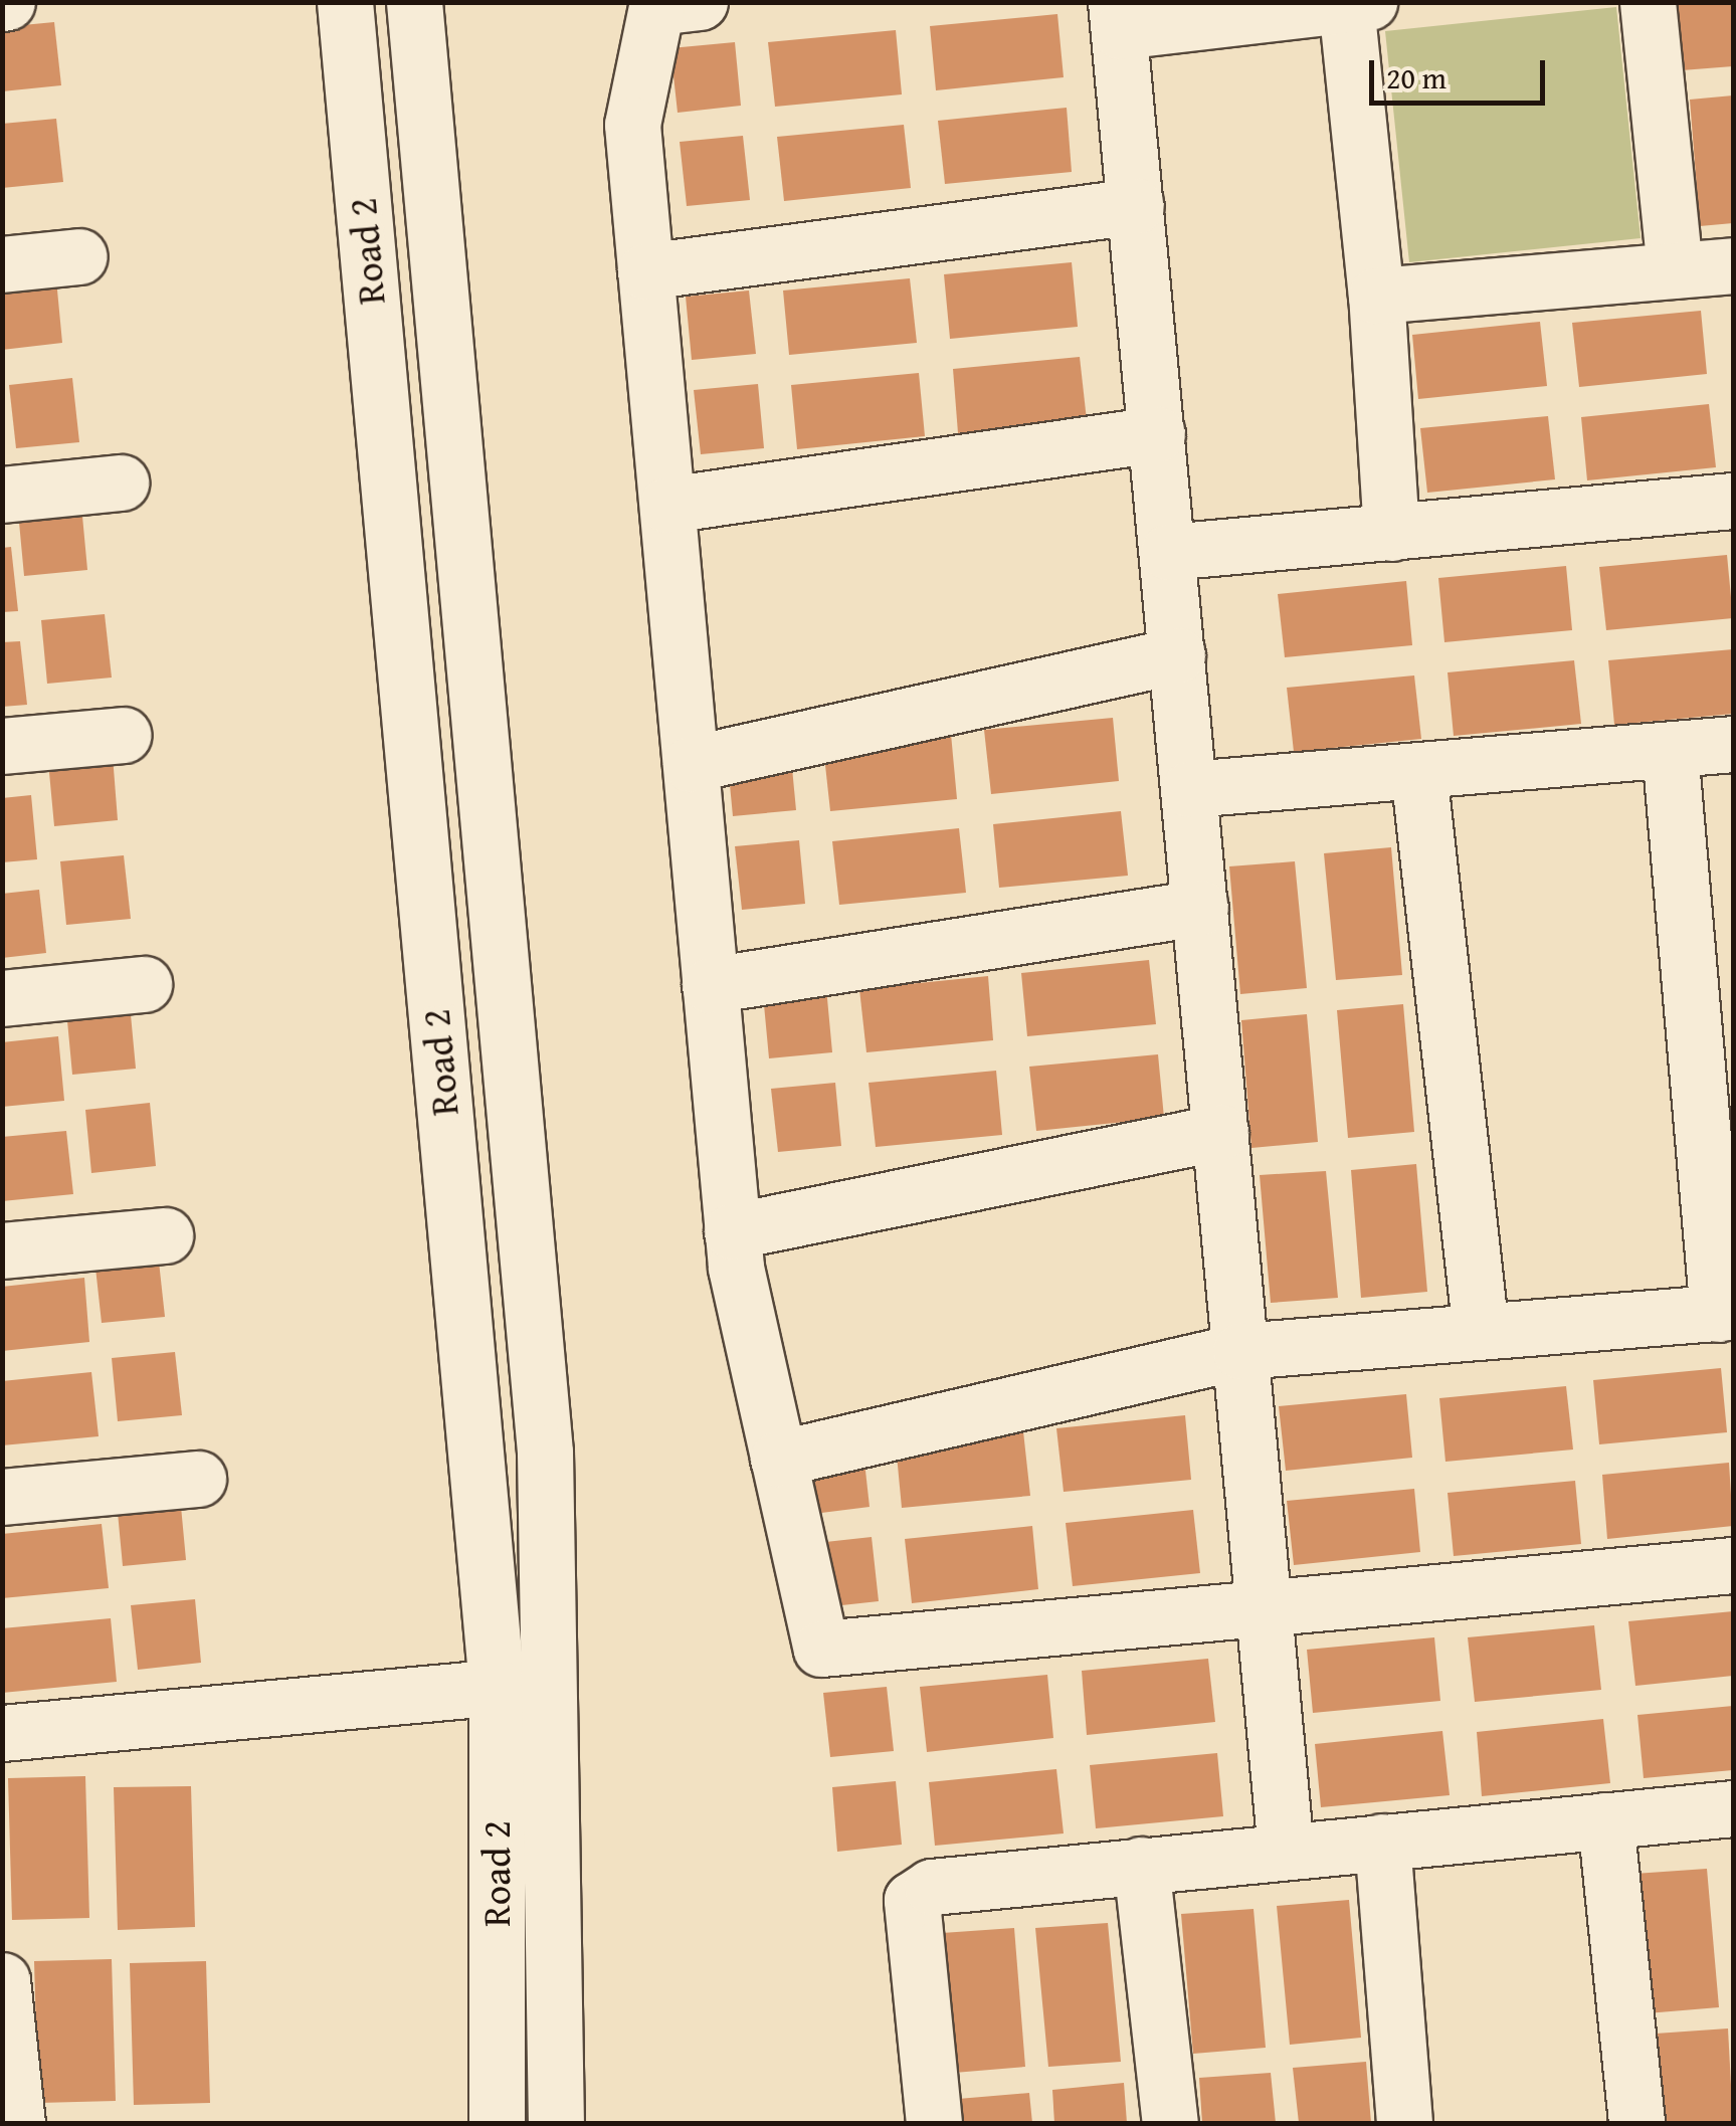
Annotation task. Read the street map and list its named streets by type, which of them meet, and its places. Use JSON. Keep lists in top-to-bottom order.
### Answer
{
  "streets": {
    "street": ["Road 2"]
  },
  "scale_bar": "20 m"
}
